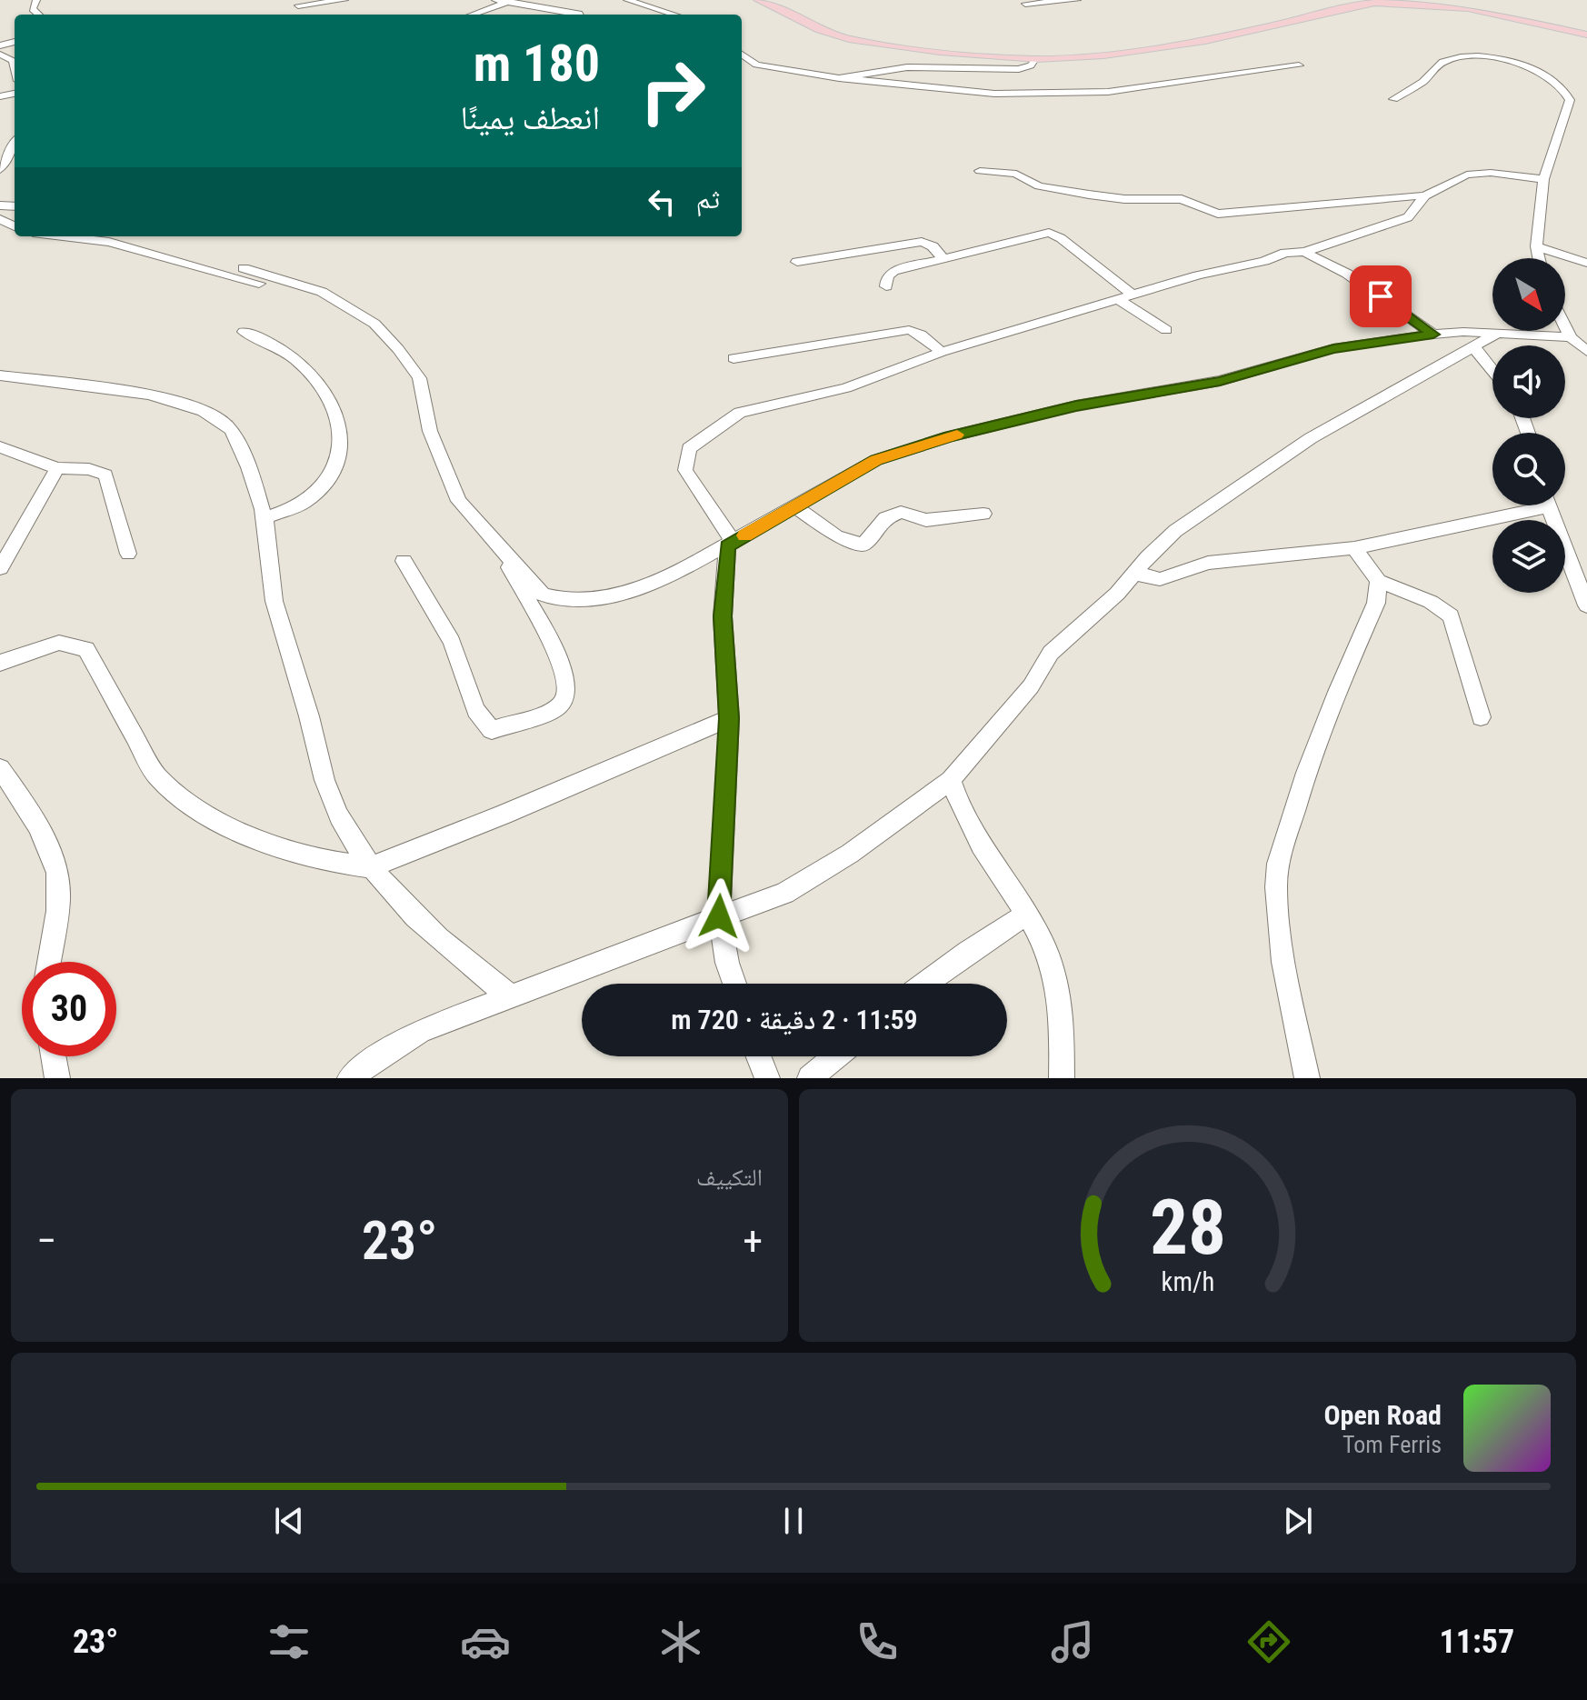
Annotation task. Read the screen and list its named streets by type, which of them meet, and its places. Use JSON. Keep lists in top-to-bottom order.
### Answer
{
  "north": "bottom right",
  "page": {
    "turn": ["180 m", "انعطف يمينًا"],
    "then": "ثم",
    "limit": "30",
    "trip": "11:59 · 2 دقيقة · 720 m",
    "tile": "التكييف",
    "heat": ["−", "23°", "+"],
    "song": ["Open Road", "Tom Ferris"],
    "tabs": ["11:57", "23°"],
    "gauge": ["28", "km/h"]
  }
}
